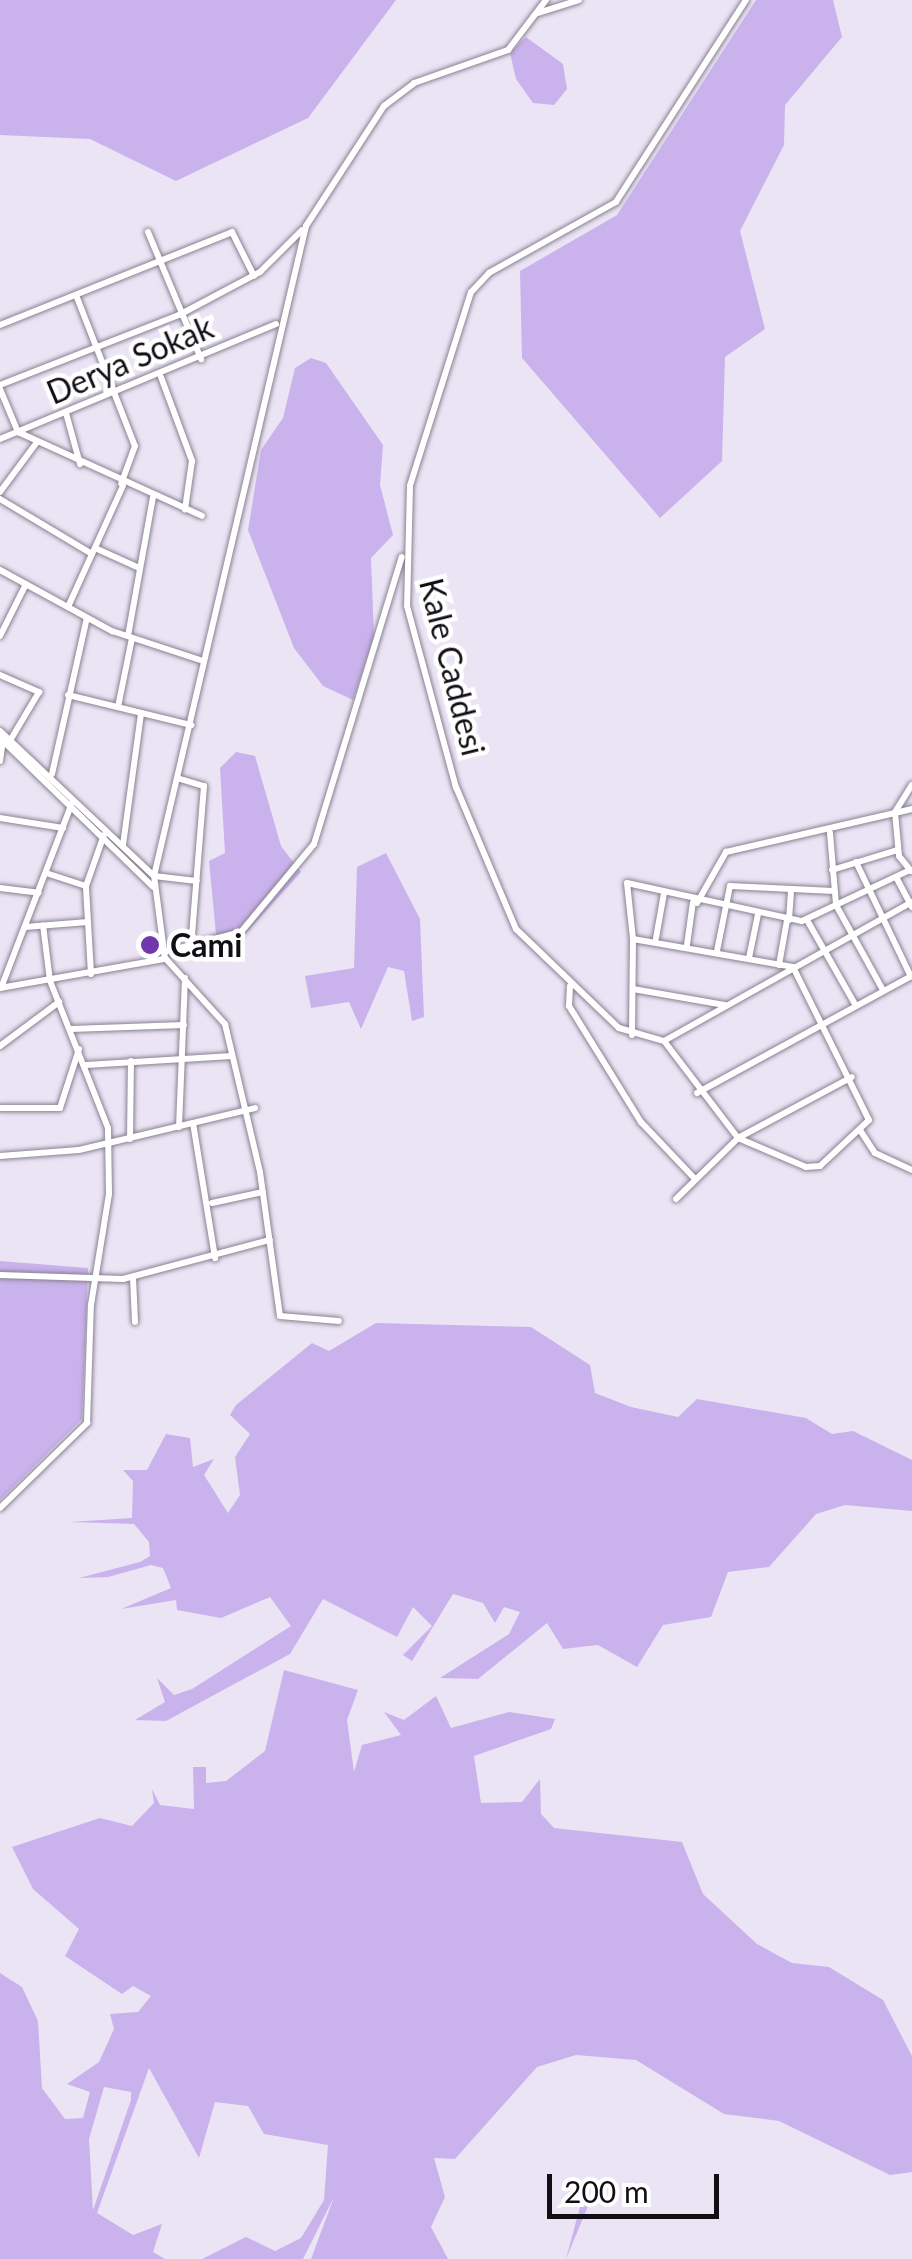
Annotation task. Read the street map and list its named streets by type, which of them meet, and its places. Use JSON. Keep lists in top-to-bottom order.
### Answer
{
  "streets": {
    "street": ["Derya Sokak", "Kale Caddesi"]
  },
  "places": ["Cami"],
  "scale_bar": "200 m"
}
